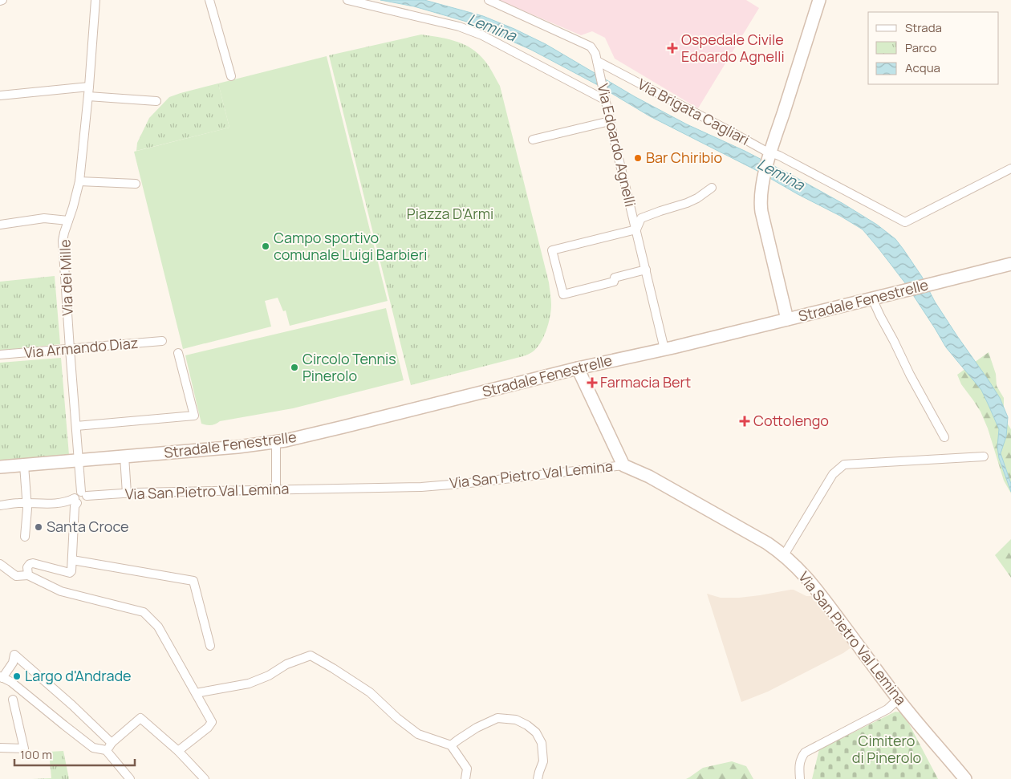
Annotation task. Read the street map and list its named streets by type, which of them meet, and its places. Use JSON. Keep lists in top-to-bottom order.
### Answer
{
  "streets": {
    "main road": ["Stradale Fenestrelle", "Via San Pietro Val Lemina"],
    "street": [
      "Via Brigata Cagliari",
      "Via Edoardo Agnelli",
      "Via dei Mille",
      "Via Armando Diaz"
    ]
  },
  "crossings": [
    ["Via Brigata Cagliari", "Via Edoardo Agnelli"],
    ["Via Edoardo Agnelli", "Stradale Fenestrelle"],
    ["Via dei Mille", "Stradale Fenestrelle"],
    ["Via dei Mille", "Via Armando Diaz"],
    ["Via dei Mille", "Via San Pietro Val Lemina"]
  ],
  "water": ["Lemina"],
  "parks": ["Piazza D'Armi", "Cimitero di Pinerolo"],
  "places": {
    "health": ["Ospedale Civile Edoardo Agnelli", "Farmacia Bert", "Cottolengo"],
    "other": [
      "Bar Chiribio",
      "Campo sportivo comunale Luigi Barbieri",
      "Circolo Tennis Pinerolo",
      "Santa Croce",
      "Largo d'Andrade"
    ]
  },
  "legend": ["Strada", "Parco", "Acqua"],
  "scale_bar": "100 m"
}
